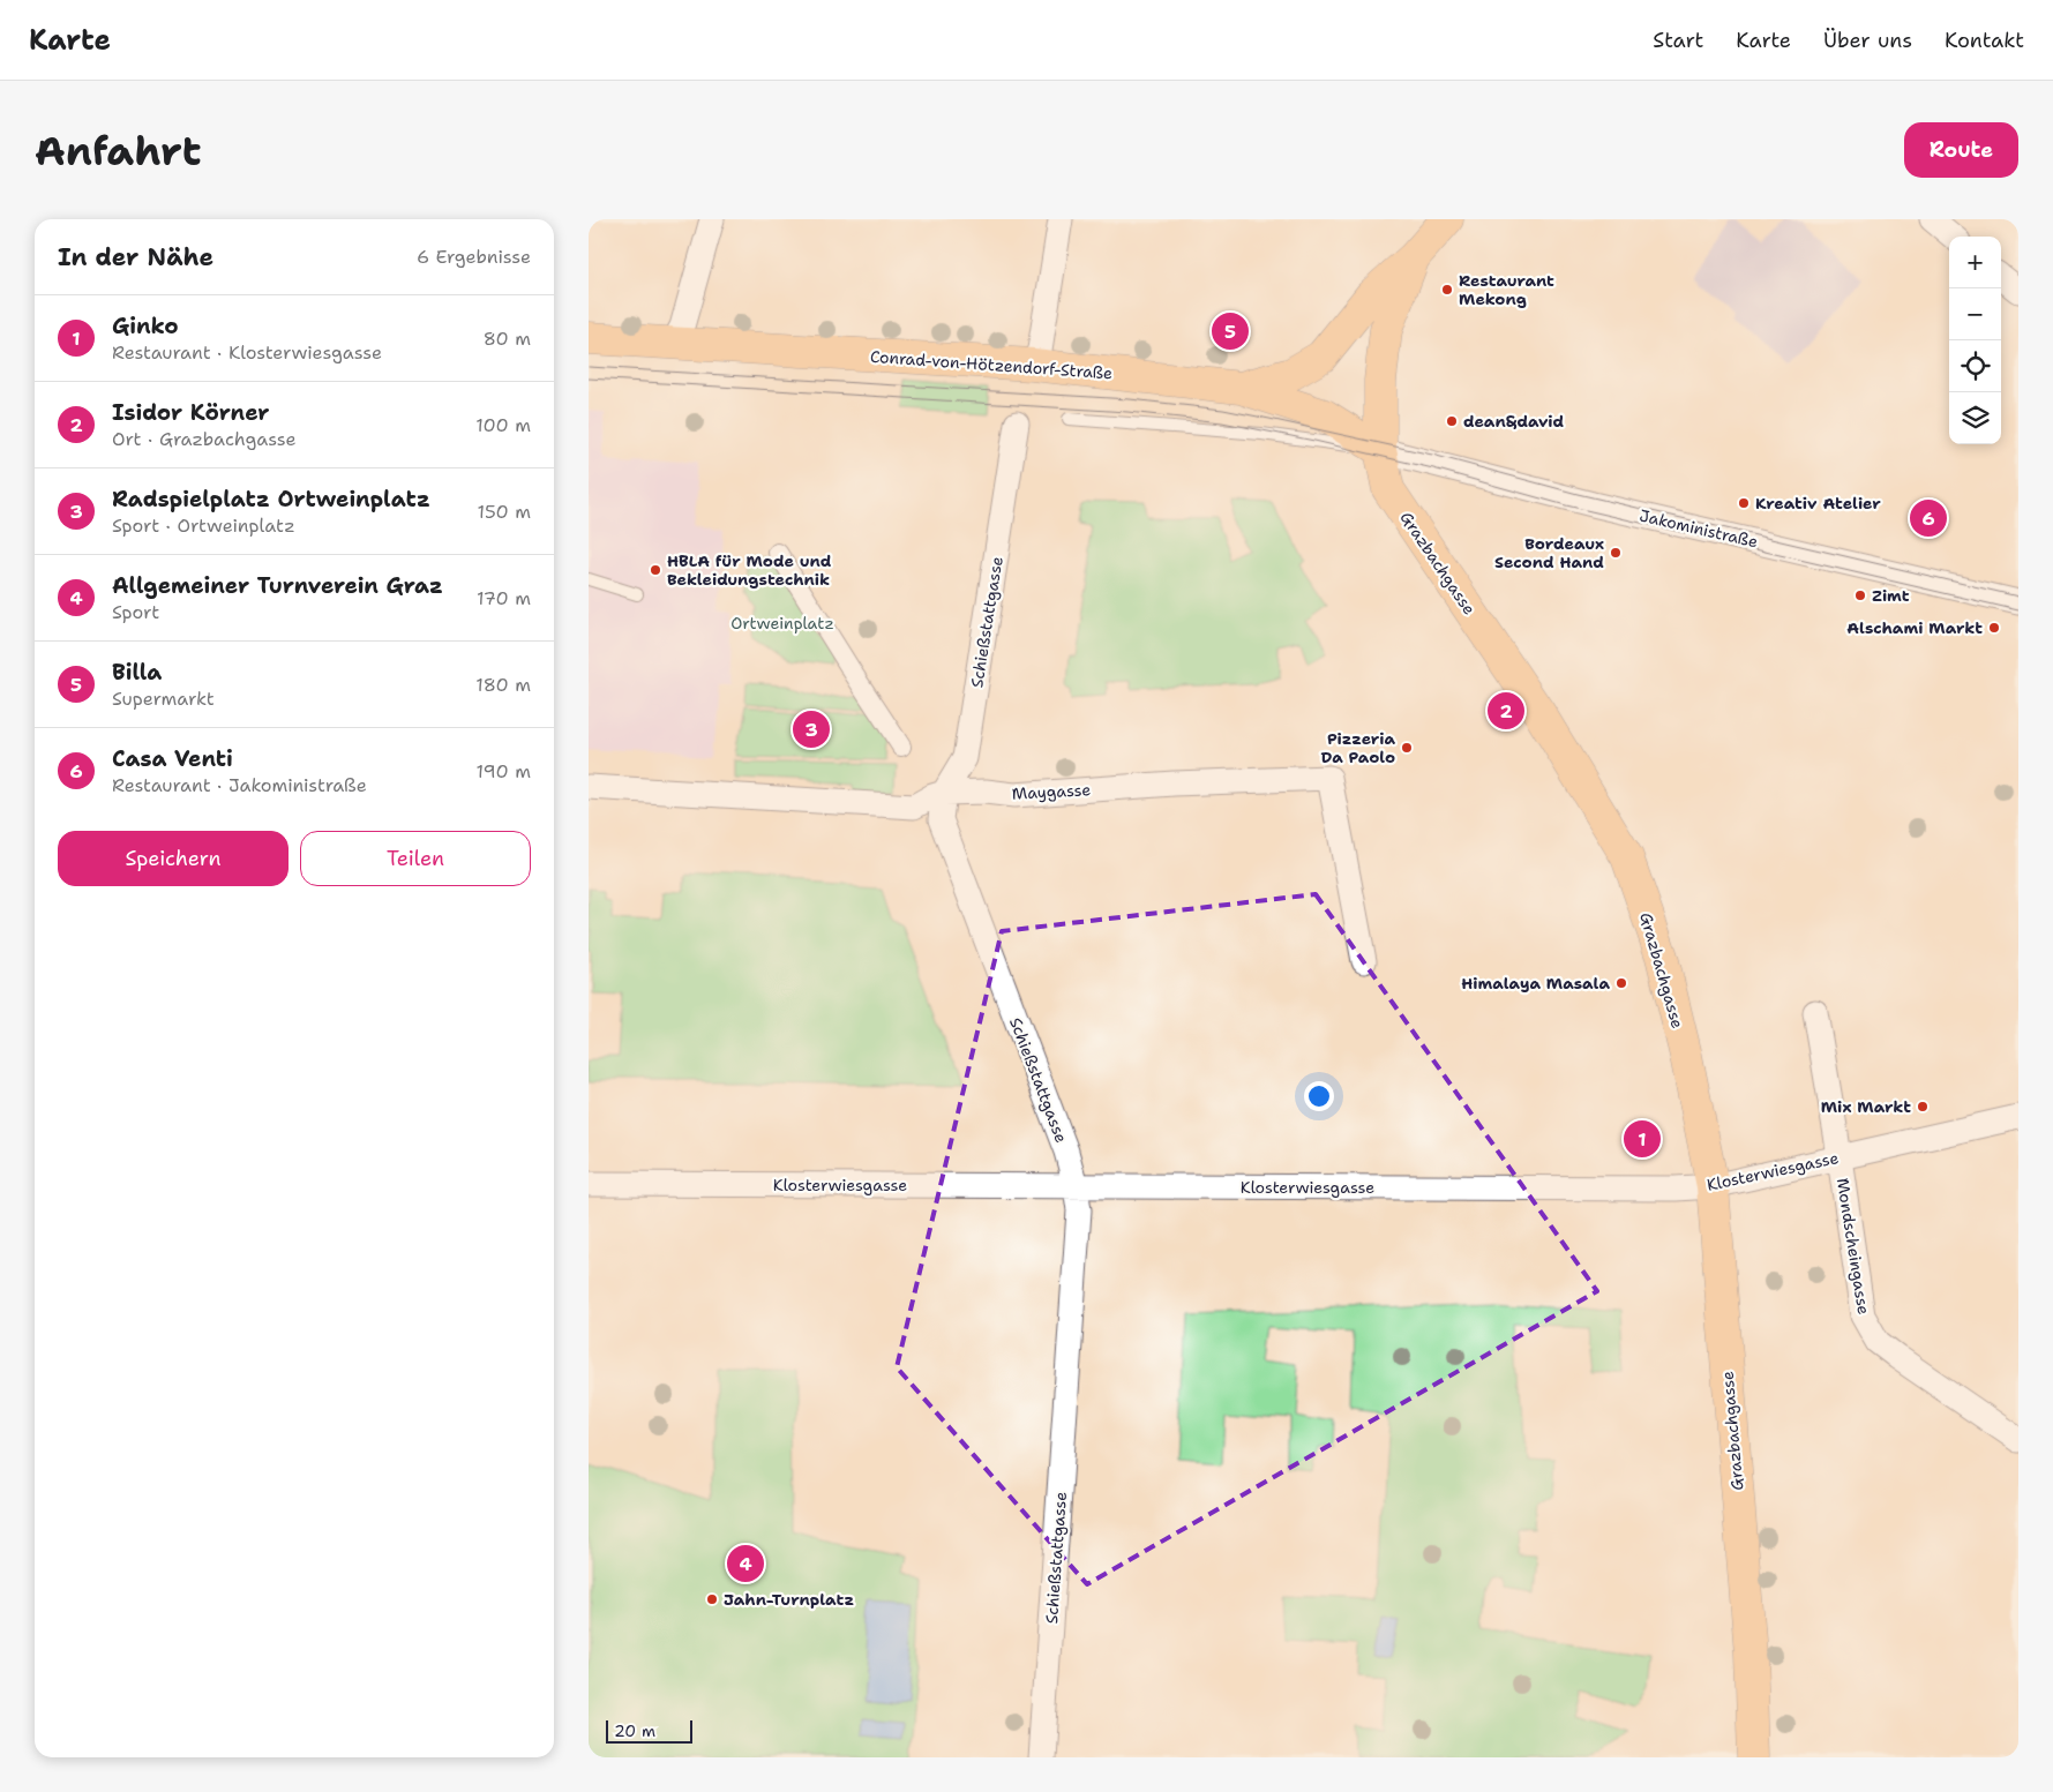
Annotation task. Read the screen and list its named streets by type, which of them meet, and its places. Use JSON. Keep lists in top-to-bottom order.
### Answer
{
  "streets": {
    "main road": ["Conrad-von-Hötzendorf-Straße", "Grazbachgasse"],
    "street": [
      "Jakoministraße",
      "Schießstattgasse",
      "Maygasse",
      "Klosterwiesgasse",
      "Mondscheingasse"
    ]
  },
  "crossings": [
    ["Conrad-von-Hötzendorf-Straße", "Jakoministraße"],
    ["Conrad-von-Hötzendorf-Straße", "Grazbachgasse"],
    ["Jakoministraße", "Grazbachgasse"],
    ["Grazbachgasse", "Klosterwiesgasse"],
    ["Schießstattgasse", "Maygasse"],
    ["Schießstattgasse", "Klosterwiesgasse"],
    ["Klosterwiesgasse", "Mondscheingasse"]
  ],
  "parks": ["Ortweinplatz"],
  "places": [
    "Restaurant Mekong",
    "dean&david",
    "Kreativ Atelier",
    "Bordeaux Second Hand",
    "HBLA für Mode und Bekleidungstechnik",
    "Zimt",
    "Alschami Markt",
    "Pizzeria Da Paolo",
    "Himalaya Masala",
    "Mix Markt",
    "Jahn-Turnplatz"
  ],
  "scale_bar": "20 m",
  "page": {
    "header": "Karte",
    "nav": [
      "Start",
      "Karte",
      "Über uns",
      "Kontakt"
    ],
    "buttons": [
      "Route",
      ["Speichern", "Teilen"]
    ],
    "title": "Anfahrt",
    "heading": ["In der Nähe", "6 Ergebnisse"],
    "map_buttons": ["+", "−"],
    "list": [
      {
        "mark": "1",
        "name": "Ginko",
        "note": "Restaurant · Klosterwiesgasse",
        "value": "80 m"
      },
      {
        "mark": "2",
        "name": "Isidor Körner",
        "note": "Ort · Grazbachgasse",
        "value": "100 m"
      },
      {
        "mark": "3",
        "name": "Radspielplatz Ortweinplatz",
        "note": "Sport · Ortweinplatz",
        "value": "150 m"
      },
      {
        "mark": "4",
        "name": "Allgemeiner Turnverein Graz",
        "note": "Sport",
        "value": "170 m"
      },
      {
        "mark": "5",
        "name": "Billa",
        "note": "Supermarkt",
        "value": "180 m"
      },
      {
        "mark": "6",
        "name": "Casa Venti",
        "note": "Restaurant · Jakoministraße",
        "value": "190 m"
      }
    ],
    "pins": [
      "5",
      "6",
      "2",
      "3",
      "1",
      "4"
    ],
    "scale": "20 m"
  }
}
